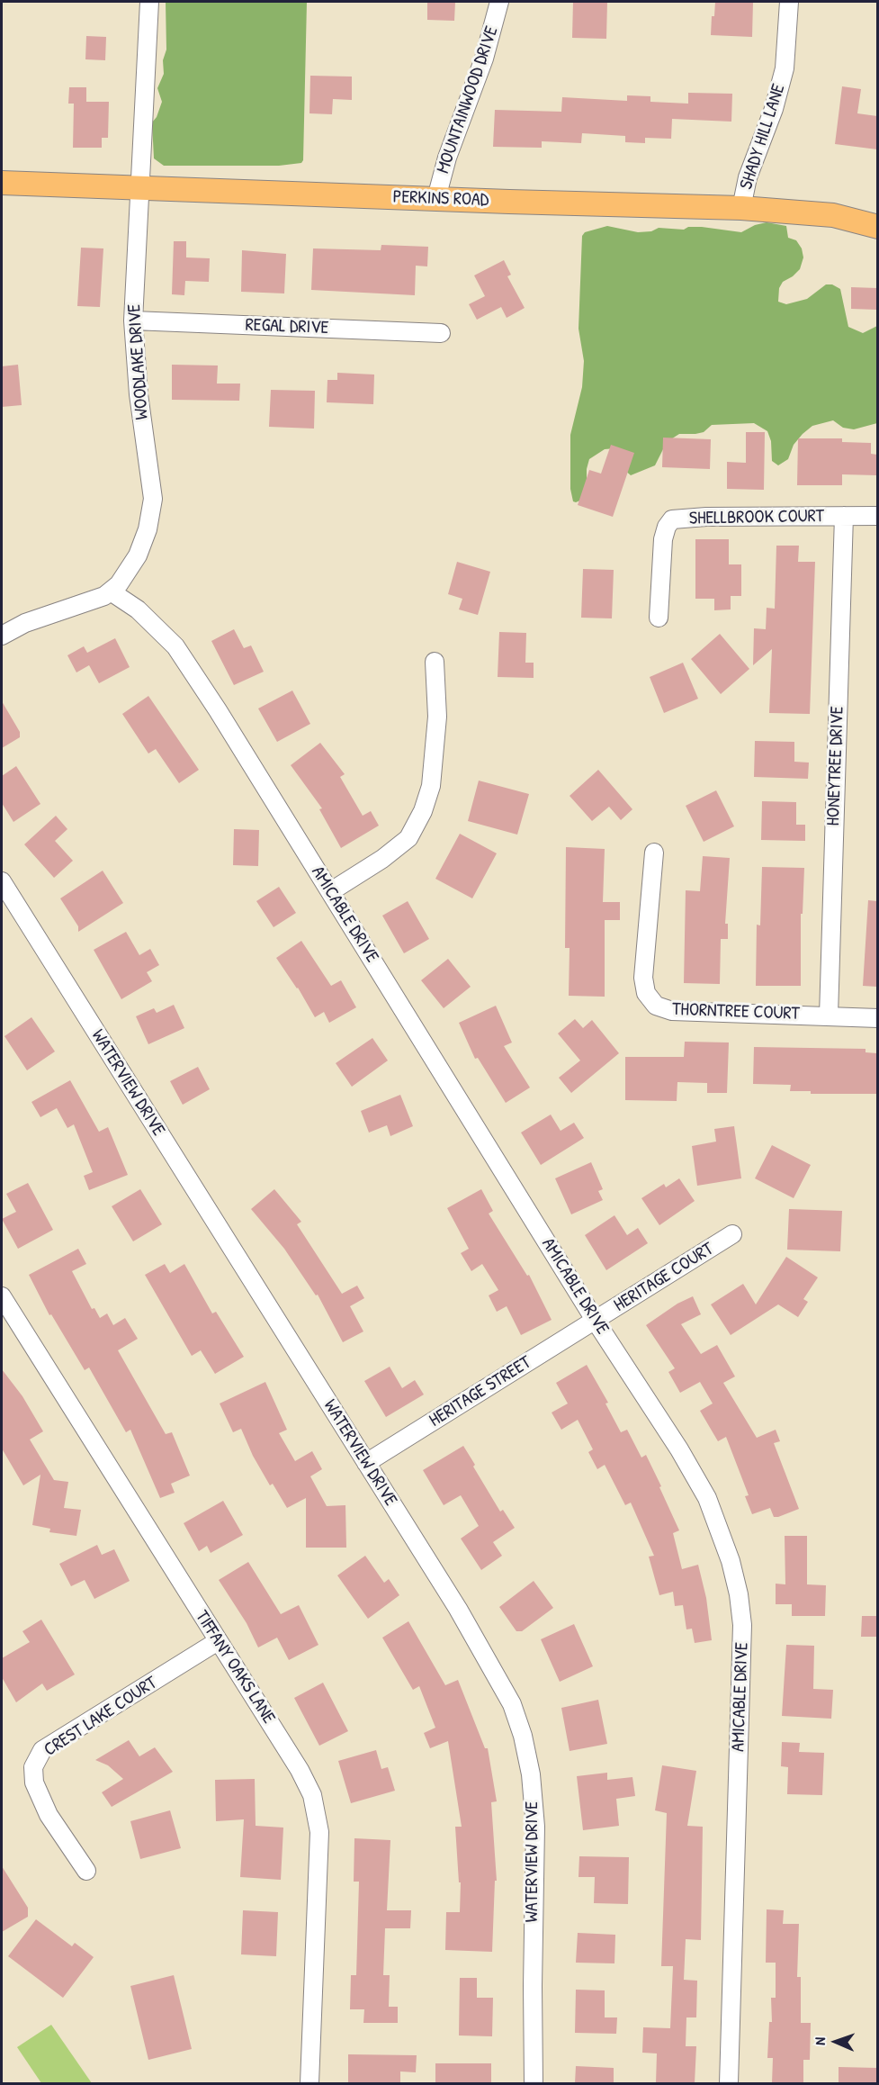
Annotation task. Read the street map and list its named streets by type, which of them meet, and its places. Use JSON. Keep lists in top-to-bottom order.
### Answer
{
  "streets": {
    "main road": ["PERKINS ROAD"],
    "street": [
      "MOUNTAINWOOD DRIVE",
      "SHADY HILL LANE",
      "REGAL DRIVE",
      "WOODLAKE DRIVE",
      "SHELLBROOK COURT",
      "HONEYTREE DRIVE",
      "AMICABLE DRIVE",
      "THORNTREE COURT",
      "WATERVIEW DRIVE",
      "HERITAGE COURT",
      "HERITAGE STREET",
      "TIFFANY OAKS LANE",
      "CREST LAKE COURT"
    ]
  },
  "crossings": [
    ["MOUNTAINWOOD DRIVE", "PERKINS ROAD"],
    ["SHADY HILL LANE", "PERKINS ROAD"],
    ["PERKINS ROAD", "WOODLAKE DRIVE"],
    ["REGAL DRIVE", "WOODLAKE DRIVE"],
    ["WOODLAKE DRIVE", "AMICABLE DRIVE"],
    ["SHELLBROOK COURT", "HONEYTREE DRIVE"],
    ["HONEYTREE DRIVE", "THORNTREE COURT"],
    ["AMICABLE DRIVE", "HERITAGE COURT"],
    ["AMICABLE DRIVE", "HERITAGE STREET"],
    ["WATERVIEW DRIVE", "HERITAGE STREET"],
    ["HERITAGE COURT", "HERITAGE STREET"],
    ["TIFFANY OAKS LANE", "CREST LAKE COURT"]
  ],
  "north": "left"
}
